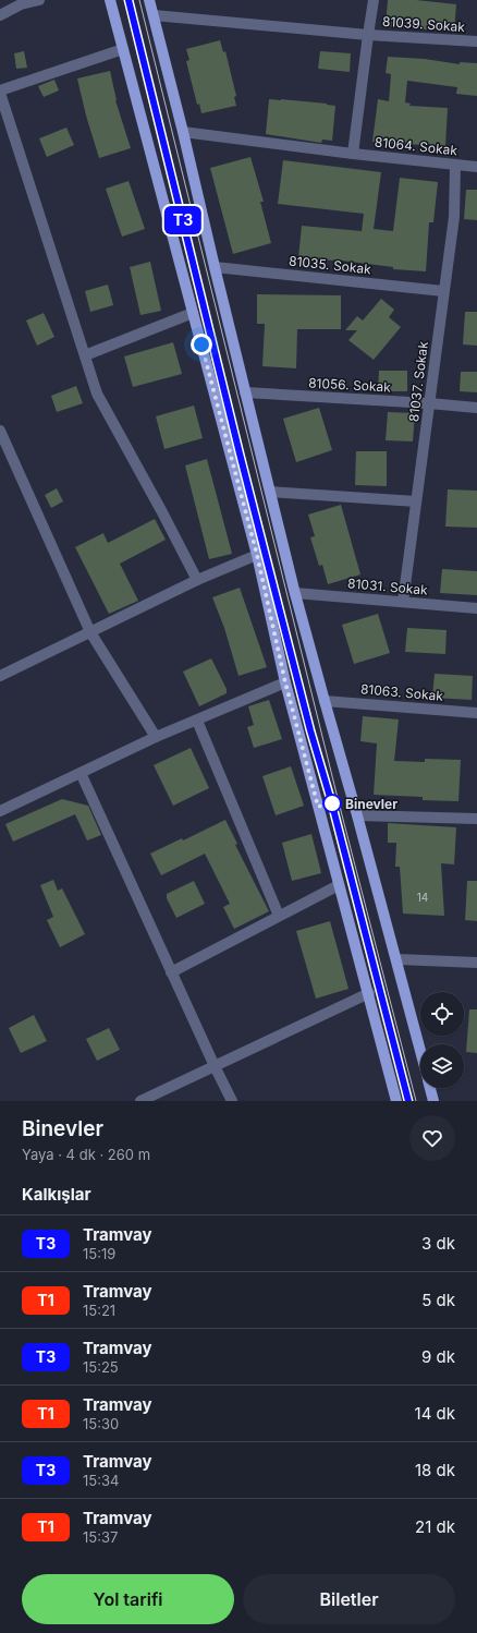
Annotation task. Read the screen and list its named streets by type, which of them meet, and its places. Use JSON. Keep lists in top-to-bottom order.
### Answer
{
  "streets": {
    "street": [
      "81039. Sokak",
      "81064. Sokak",
      "81035. Sokak",
      "81037. Sokak",
      "81056. Sokak",
      "81031. Sokak",
      "81063. Sokak"
    ]
  },
  "crossings": [
    ["81064. Sokak", "81037. Sokak"],
    ["81035. Sokak", "81037. Sokak"],
    ["81037. Sokak", "81056. Sokak"],
    ["81037. Sokak", "81031. Sokak"]
  ],
  "places": ["Binevler"],
  "lines": ["tram line T3"],
  "house_numbers": ["14"],
  "page": {
    "on_map": "T3",
    "heading": [
      ["Binevler", "Yaya · 4 dk · 260 m"],
      "Kalkışlar"
    ],
    "list": [
      {
        "mark": "T3",
        "name": "Tramvay",
        "note": "15:19",
        "value": "3 dk"
      },
      {
        "mark": "T1",
        "name": "Tramvay",
        "note": "15:21",
        "value": "5 dk"
      },
      {
        "mark": "T3",
        "name": "Tramvay",
        "note": "15:25",
        "value": "9 dk"
      },
      {
        "mark": "T1",
        "name": "Tramvay",
        "note": "15:30",
        "value": "14 dk"
      },
      {
        "mark": "T3",
        "name": "Tramvay",
        "note": "15:34",
        "value": "18 dk"
      },
      {
        "mark": "T1",
        "name": "Tramvay",
        "note": "15:37",
        "value": "21 dk"
      }
    ],
    "buttons": ["Yol tarifi", "Biletler"]
  }
}
